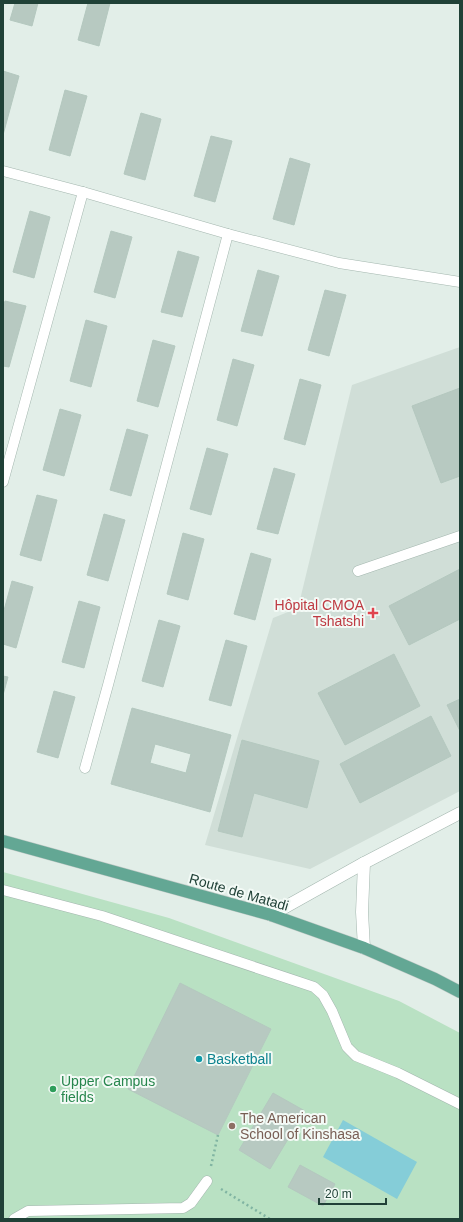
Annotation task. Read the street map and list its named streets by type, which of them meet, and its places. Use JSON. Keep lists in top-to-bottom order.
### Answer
{
  "streets": {
    "main road": ["Route de Matadi"]
  },
  "places": {
    "health": ["Hôpital CMOA Tshatshi"],
    "other": ["Basketball", "Upper Campus fields", "The American School of Kinshasa"]
  },
  "scale_bar": "20 m"
}
